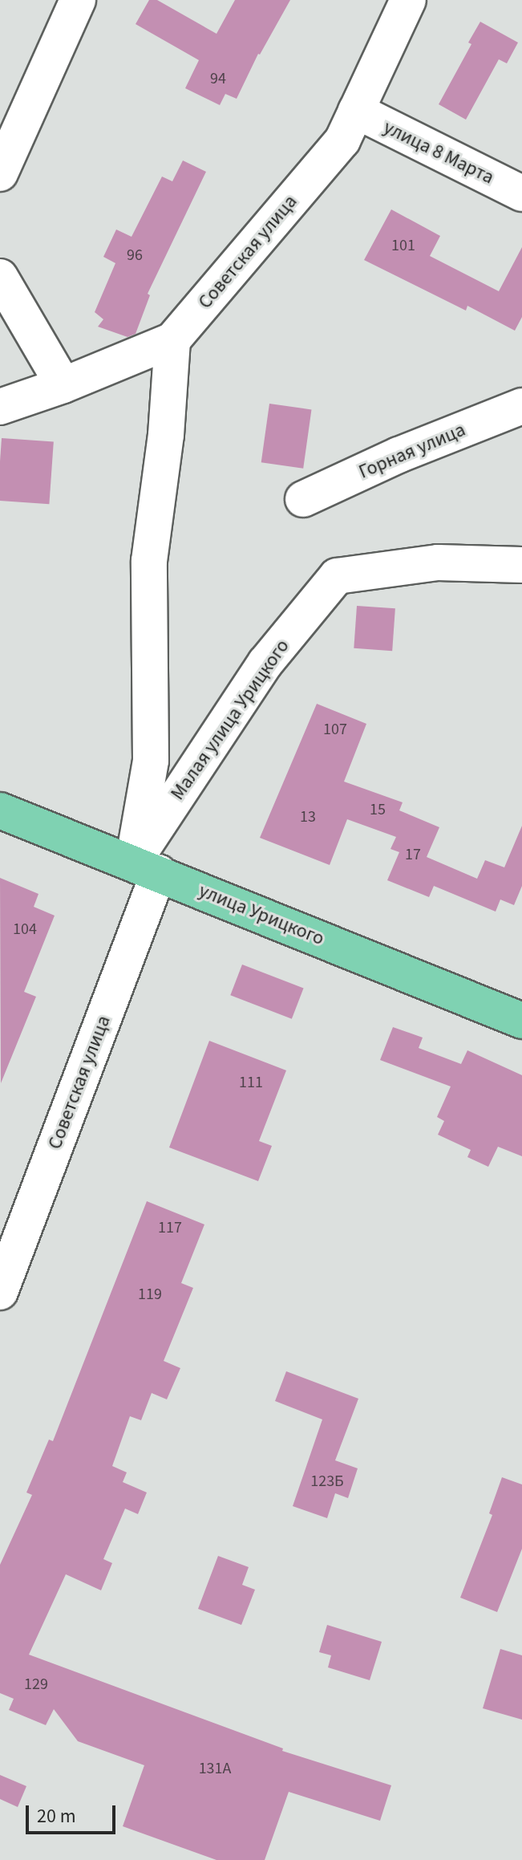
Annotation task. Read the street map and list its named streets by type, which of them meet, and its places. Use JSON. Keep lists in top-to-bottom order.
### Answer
{
  "streets": {
    "main road": ["улица Урицкого"],
    "street": [
      "улица 8 Марта",
      "Советская улица",
      "Горная улица",
      "Малая улица Урицкого"
    ]
  },
  "crossings": [
    ["улица 8 Марта", "Советская улица"],
    ["Советская улица", "Малая улица Урицкого"],
    ["Советская улица", "улица Урицкого"],
    ["Малая улица Урицкого", "улица Урицкого"]
  ],
  "house_numbers": [
    "94",
    "101",
    "96",
    "107",
    "15",
    "13",
    "17",
    "104",
    "111",
    "117",
    "119",
    "123Б",
    "129",
    "131А"
  ],
  "scale_bar": "20 m"
}
